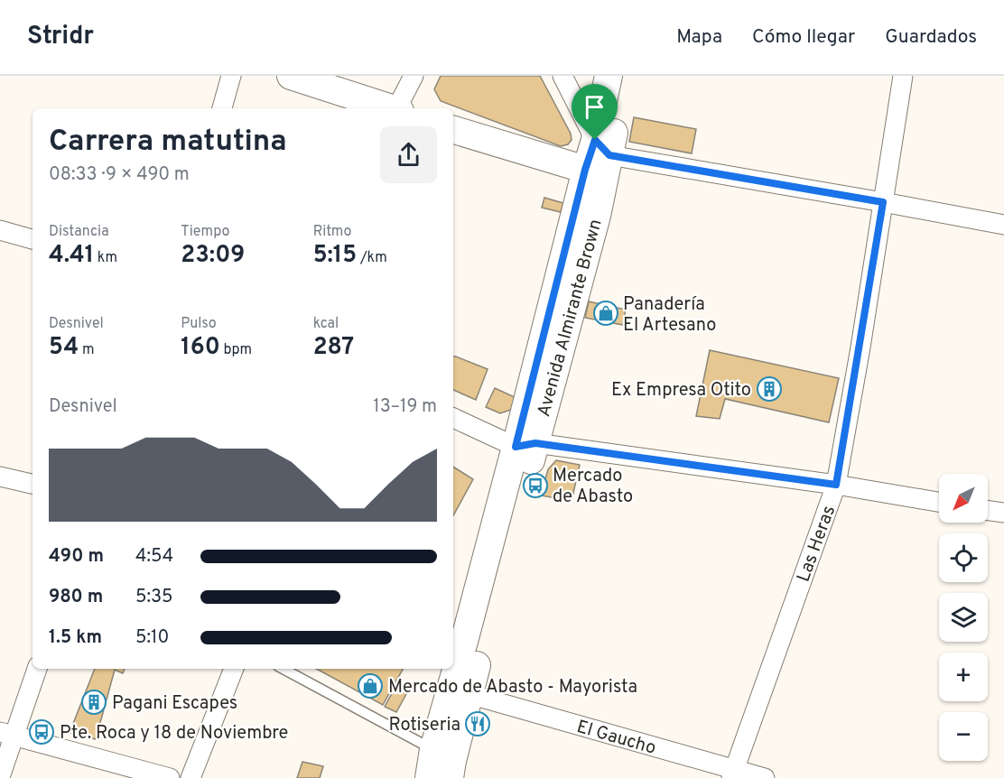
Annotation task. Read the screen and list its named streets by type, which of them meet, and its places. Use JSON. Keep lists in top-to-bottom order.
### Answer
{
  "streets": {
    "main road": ["Avenida Almirante Brown"],
    "street": ["Las Heras", "El Gaucho"]
  },
  "crossings": [
    ["Avenida Almirante Brown", "El Gaucho"],
    ["Las Heras", "El Gaucho"]
  ],
  "places": {
    "shop": ["Panadería El Artesano", "Mercado de Abasto - Mayorista"],
    "building": ["Ex Empresa Otito", "Pagani Escapes"],
    "bus stop": ["Mercado de Abasto", "Pte. Roca y 18 de Noviembre"],
    "restaurant": ["Rotiseria"]
  },
  "north": "bottom left",
  "page": {
    "header": "Stridr",
    "nav": ["Mapa", "Cómo llegar", "Guardados"],
    "heading": ["Carrera matutina", "08:33 · 9 × 490 m"],
    "stats": [
      ["Distancia", "4.41 km"],
      ["Tiempo", "23:09"],
      ["Ritmo", "5:15 /km"],
      ["Desnivel", "54 m"],
      ["Pulso", "160 bpm"],
      ["kcal", "287"]
    ],
    "chart": ["Desnivel", "13–19 m"],
    "map_buttons": ["+", "−"],
    "list": [
      {
        "name": "490 m",
        "note": "4:54"
      },
      {
        "name": "980 m",
        "note": "5:35"
      },
      {
        "name": "1.5 km",
        "note": "5:10"
      }
    ]
  }
}
